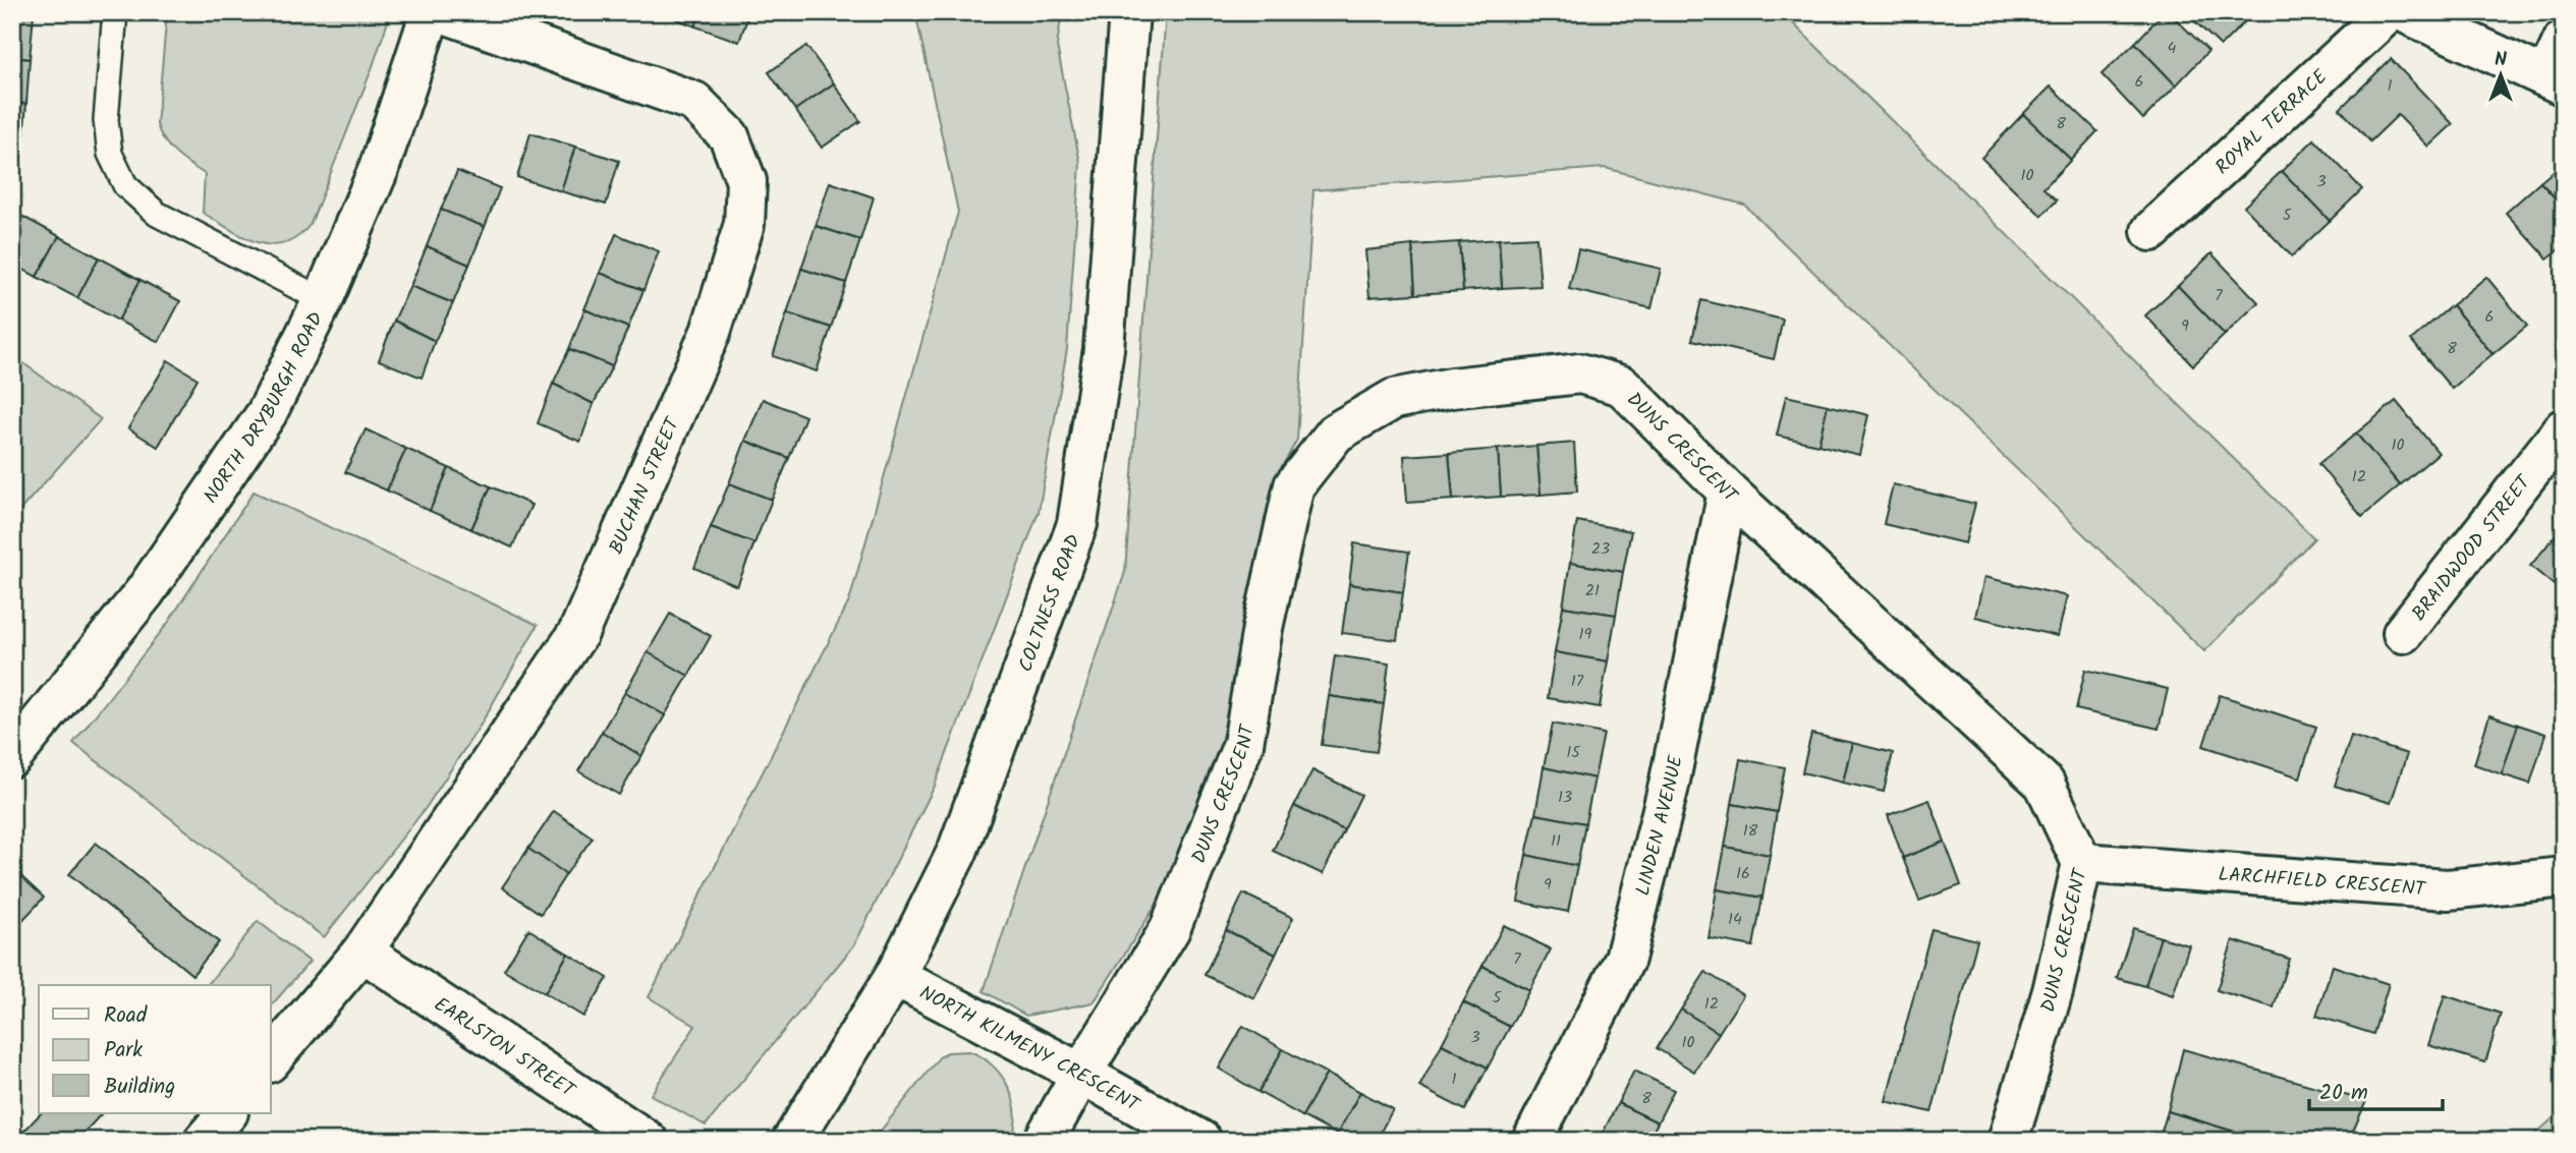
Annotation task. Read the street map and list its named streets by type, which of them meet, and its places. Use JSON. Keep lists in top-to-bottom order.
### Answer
{
  "streets": {
    "street": [
      "ROYAL TERRACE",
      "NORTH DRYBURGH ROAD",
      "DUNS CRESCENT",
      "BUCHAN STREET",
      "BRAIDWOOD STREET",
      "COLTNESS ROAD",
      "LINDEN AVENUE",
      "LARCHFIELD CRESCENT",
      "EARLSTON STREET",
      "NORTH KILMENY CRESCENT"
    ]
  },
  "crossings": [
    ["DUNS CRESCENT", "LINDEN AVENUE"],
    ["DUNS CRESCENT", "LARCHFIELD CRESCENT"],
    ["DUNS CRESCENT", "NORTH KILMENY CRESCENT"],
    ["BUCHAN STREET", "EARLSTON STREET"],
    ["COLTNESS ROAD", "NORTH KILMENY CRESCENT"]
  ],
  "house_numbers": [
    "4",
    "6",
    "1",
    "8",
    "10",
    "3",
    "5",
    "7",
    "6",
    "9",
    "8",
    "10",
    "12",
    "23",
    "21",
    "19",
    "17",
    "15",
    "13",
    "18",
    "11",
    "16",
    "9",
    "14",
    "7",
    "5",
    "12",
    "3",
    "10",
    "1",
    "8"
  ],
  "legend": ["Road", "Park", "Building"],
  "scale_bar": "20 m",
  "north": "top"
}
